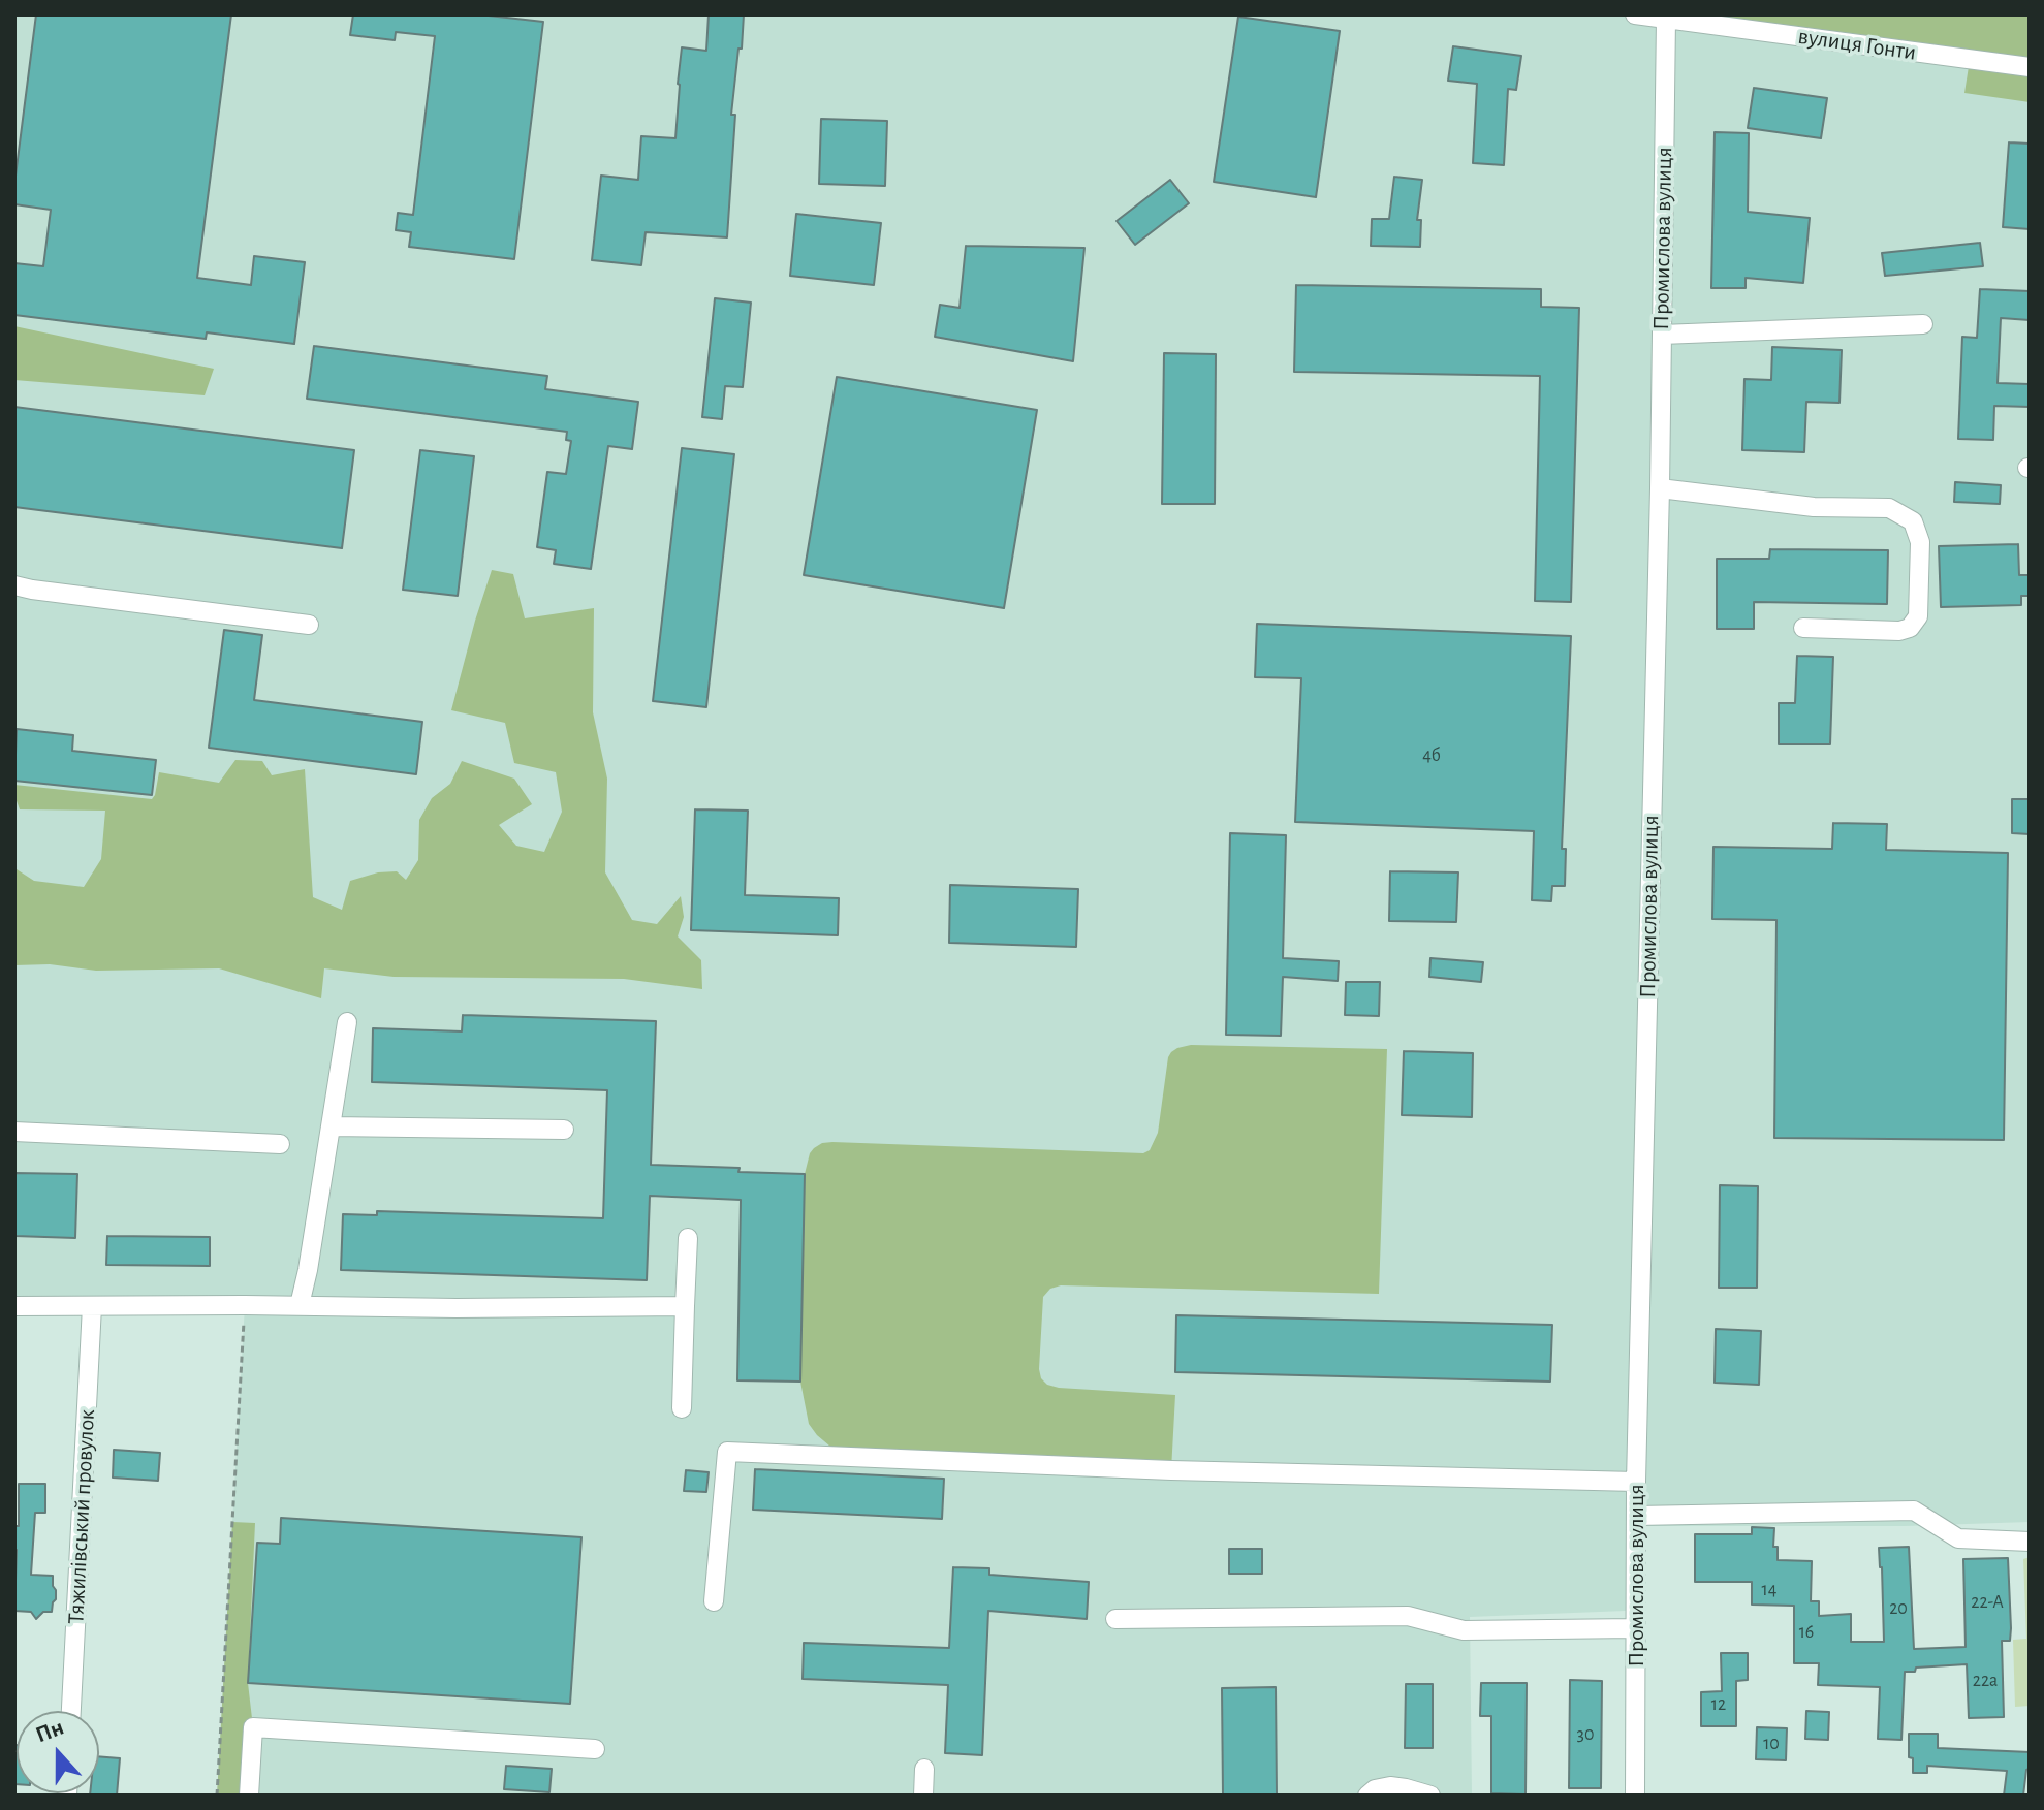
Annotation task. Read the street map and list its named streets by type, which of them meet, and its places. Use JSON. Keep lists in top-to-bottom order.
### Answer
{
  "streets": {
    "street": ["вулиця Гонти", "Промислова вулиця", "Тяжилівський провулок"]
  },
  "crossings": [
    ["вулиця Гонти", "Промислова вулиця"]
  ],
  "house_numbers": [
    "4б",
    "14",
    "22-А",
    "20",
    "16",
    "22а",
    "12",
    "30",
    "10"
  ],
  "north": "top"
}
